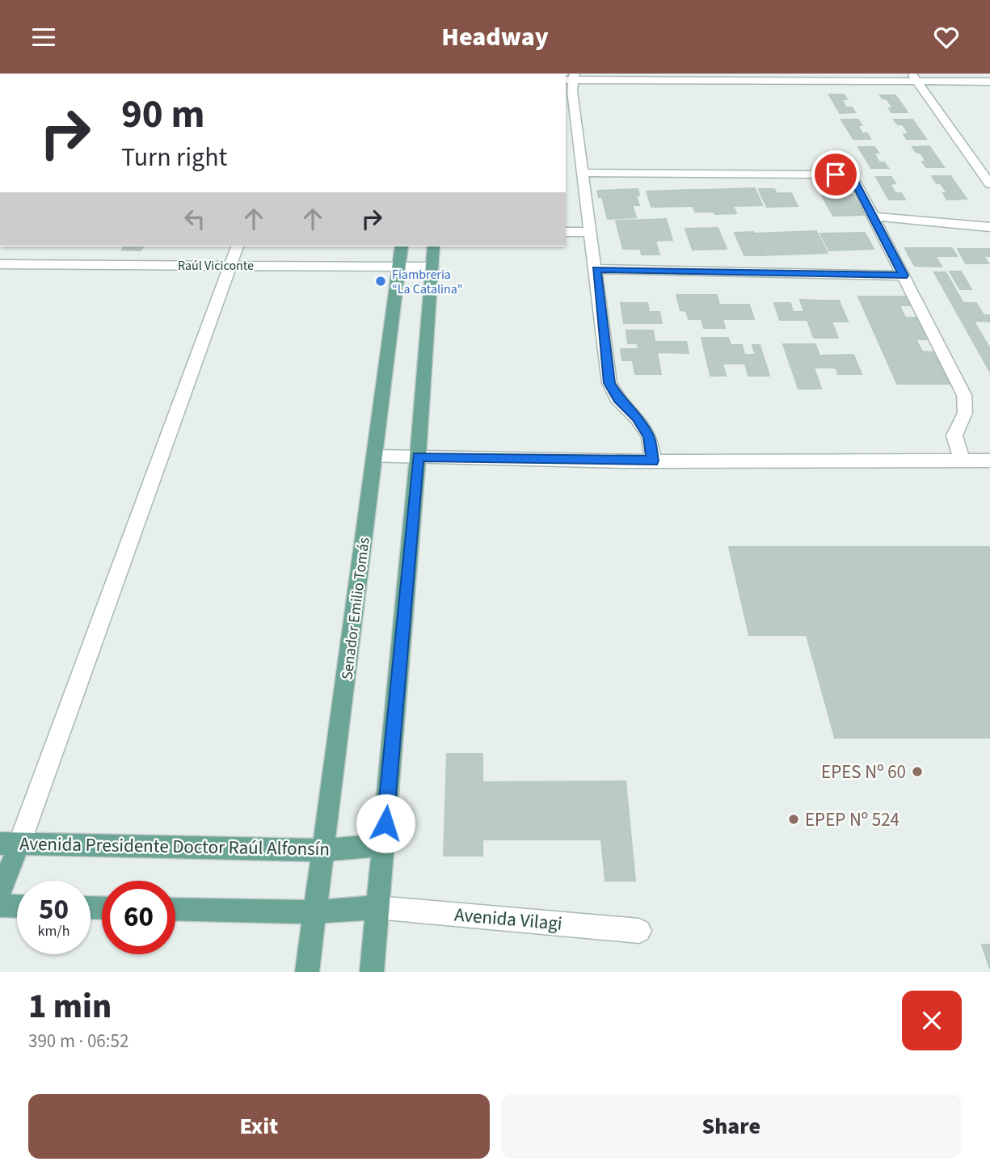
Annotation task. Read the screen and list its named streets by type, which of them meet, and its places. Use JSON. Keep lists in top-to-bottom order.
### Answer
{
  "streets": {
    "main road": ["Senador Emilio Tomás", "Avenida Presidente Doctor Raúl Alfonsín"],
    "street": ["Raúl Viciconte", "Avenida Vilagi"]
  },
  "crossings": [
    ["Raúl Viciconte", "Senador Emilio Tomás"],
    ["Senador Emilio Tomás", "Avenida Presidente Doctor Raúl Alfonsín"]
  ],
  "places": ["Fiambreria “La Catalina”", "EPES Nº 60", "EPEP Nº 524"],
  "page": {
    "header": "Headway",
    "turn": ["90 m", "Turn right"],
    "speed": "50 km/h",
    "limit": "60",
    "heading": ["1 min", "390 m · 06:52"],
    "buttons": ["Exit", "Share"]
  }
}
